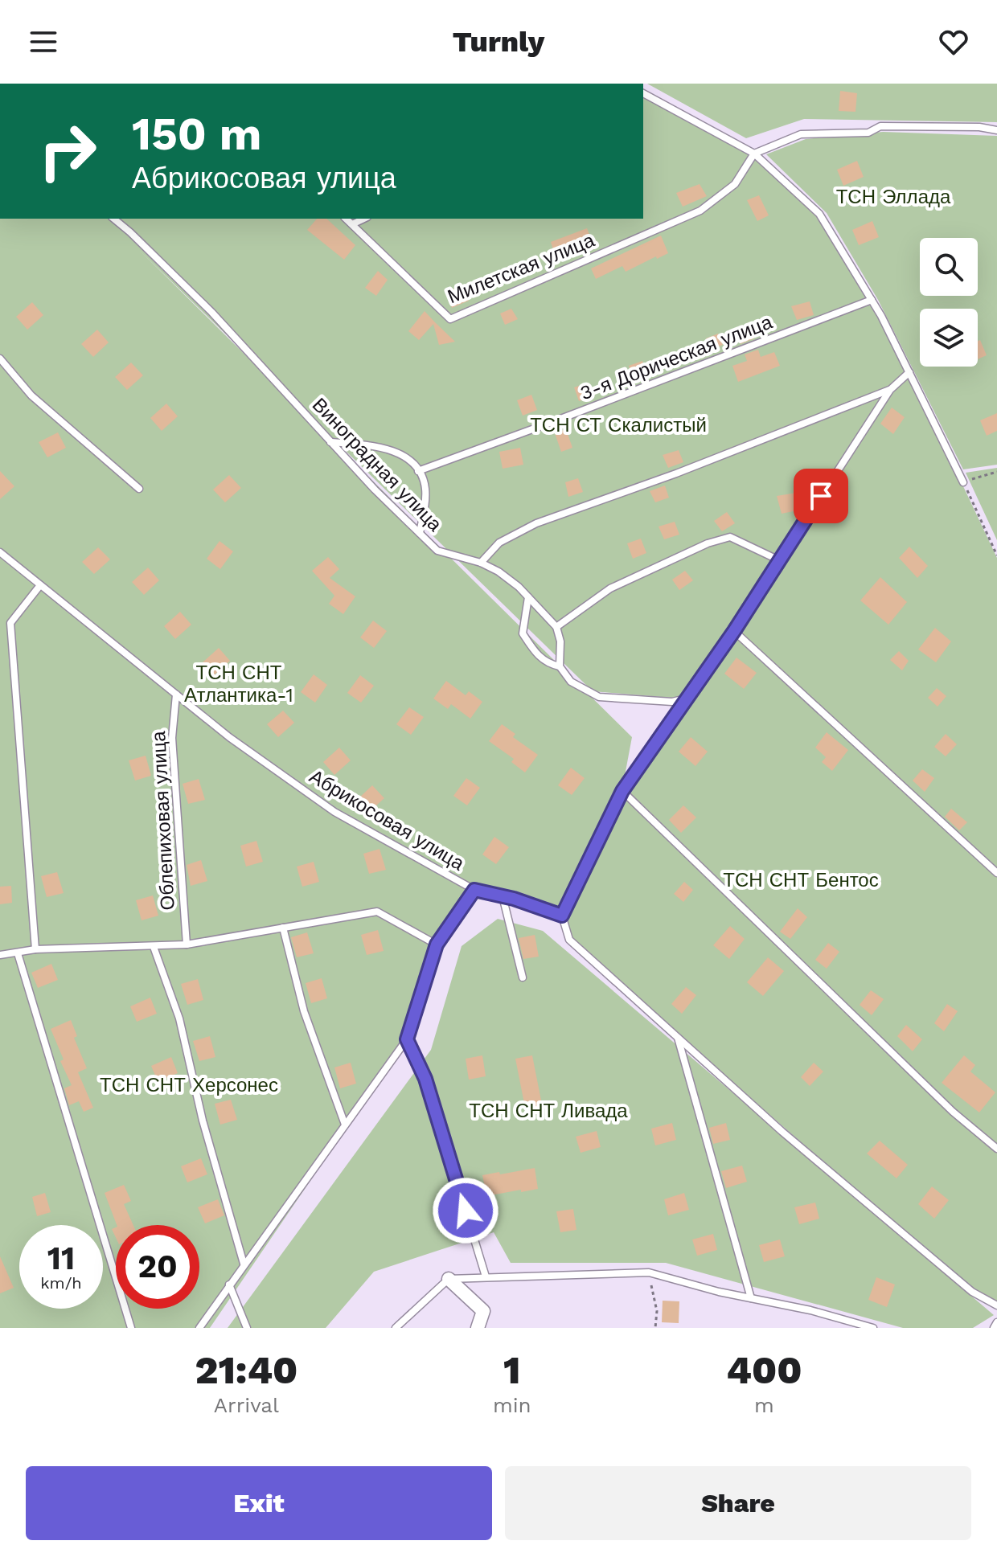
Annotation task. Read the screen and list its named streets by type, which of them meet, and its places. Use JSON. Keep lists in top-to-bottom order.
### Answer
{
  "streets": {
    "lane": [
      "Милетская улица",
      "3-я Дорическая улица",
      "Виноградная улица",
      "Абрикосовая улица",
      "Облепиховая улица"
    ]
  },
  "crossings": [
    ["Абрикосовая улица", "Облепиховая улица"]
  ],
  "parks": [
    "ТСН Эллада",
    "ТСН СТ Скалистый",
    "ТСН СНТ Атлантика-1",
    "ТСН СНТ Бентос",
    "ТСН СНТ Херсонес",
    "ТСН СНТ Ливада"
  ],
  "page": {
    "header": "Turnly",
    "turn": ["150 m", "Абрикосовая улица"],
    "speed": "11 km/h",
    "limit": "20",
    "eta": [
      "21:40",
      "Arrival",
      "1",
      "min",
      "400",
      "m"
    ],
    "buttons": ["Exit", "Share"]
  }
}
